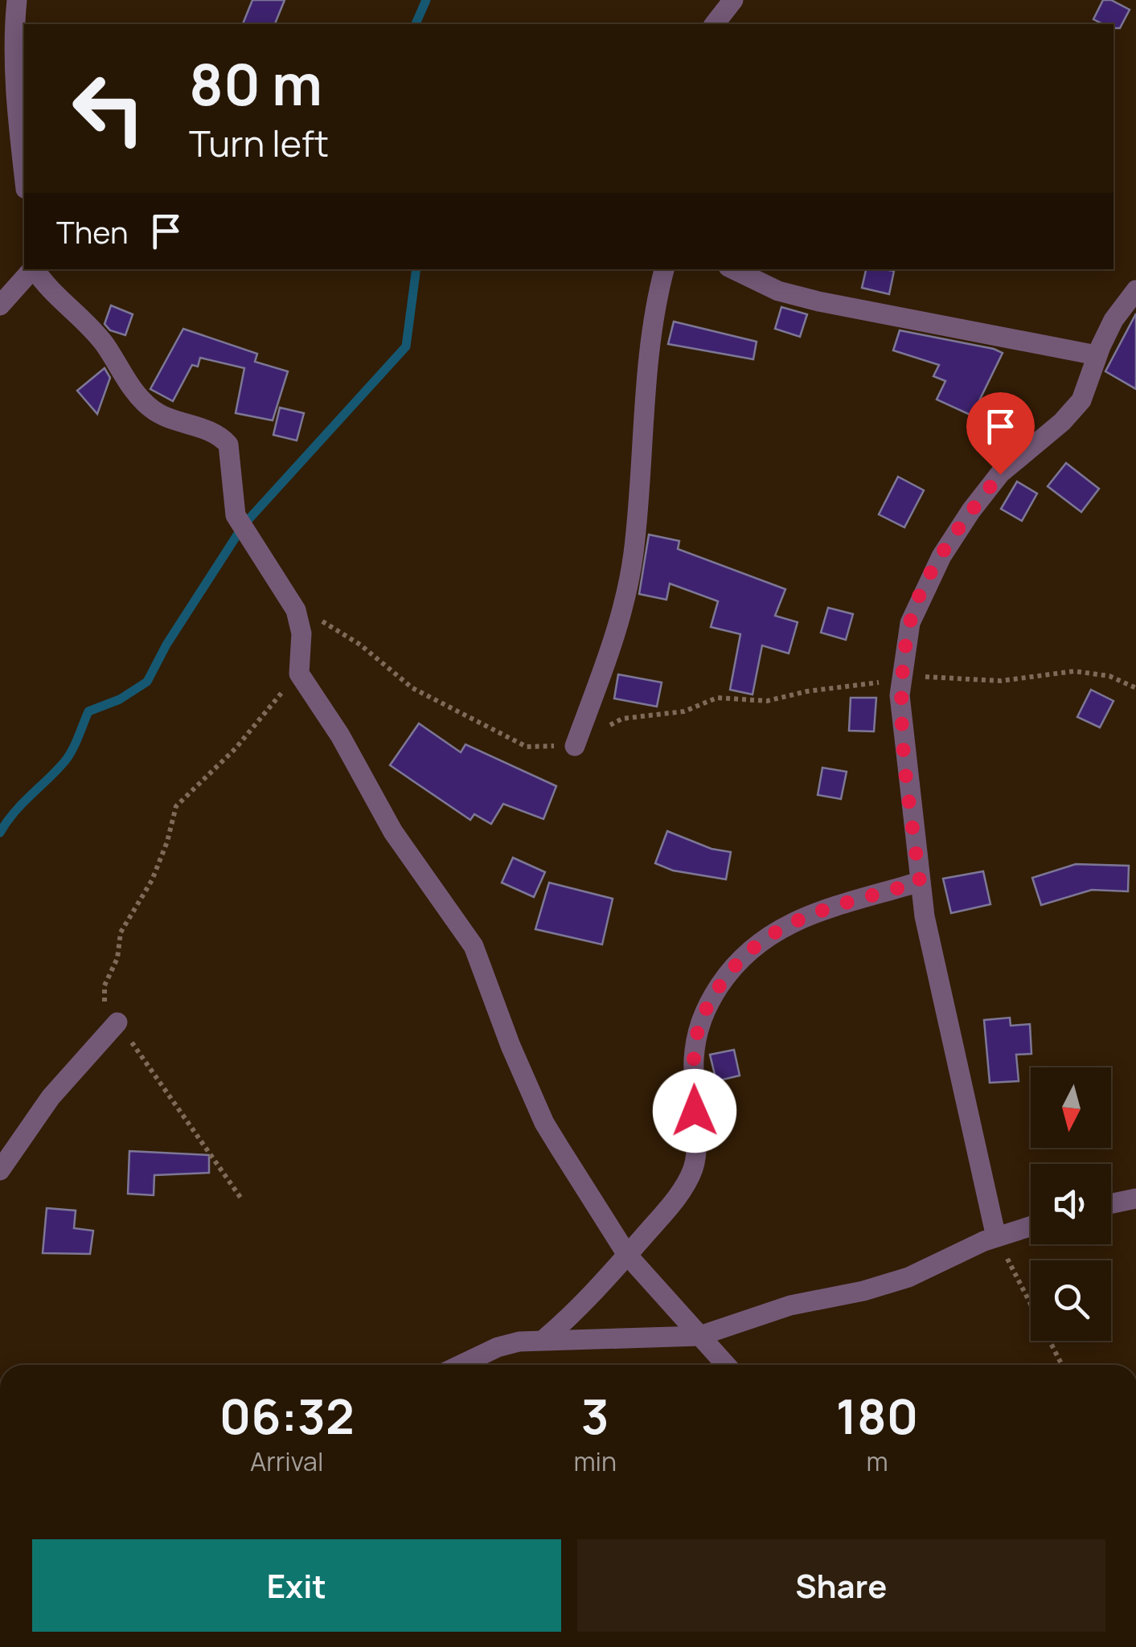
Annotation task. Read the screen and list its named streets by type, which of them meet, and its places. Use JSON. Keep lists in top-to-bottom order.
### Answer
{
  "north": "bottom",
  "page": {
    "turn": ["80 m", "Turn left"],
    "then": "Then",
    "eta": [
      "06:32",
      "Arrival",
      "3",
      "min",
      "180",
      "m"
    ],
    "buttons": ["Exit", "Share"]
  }
}
